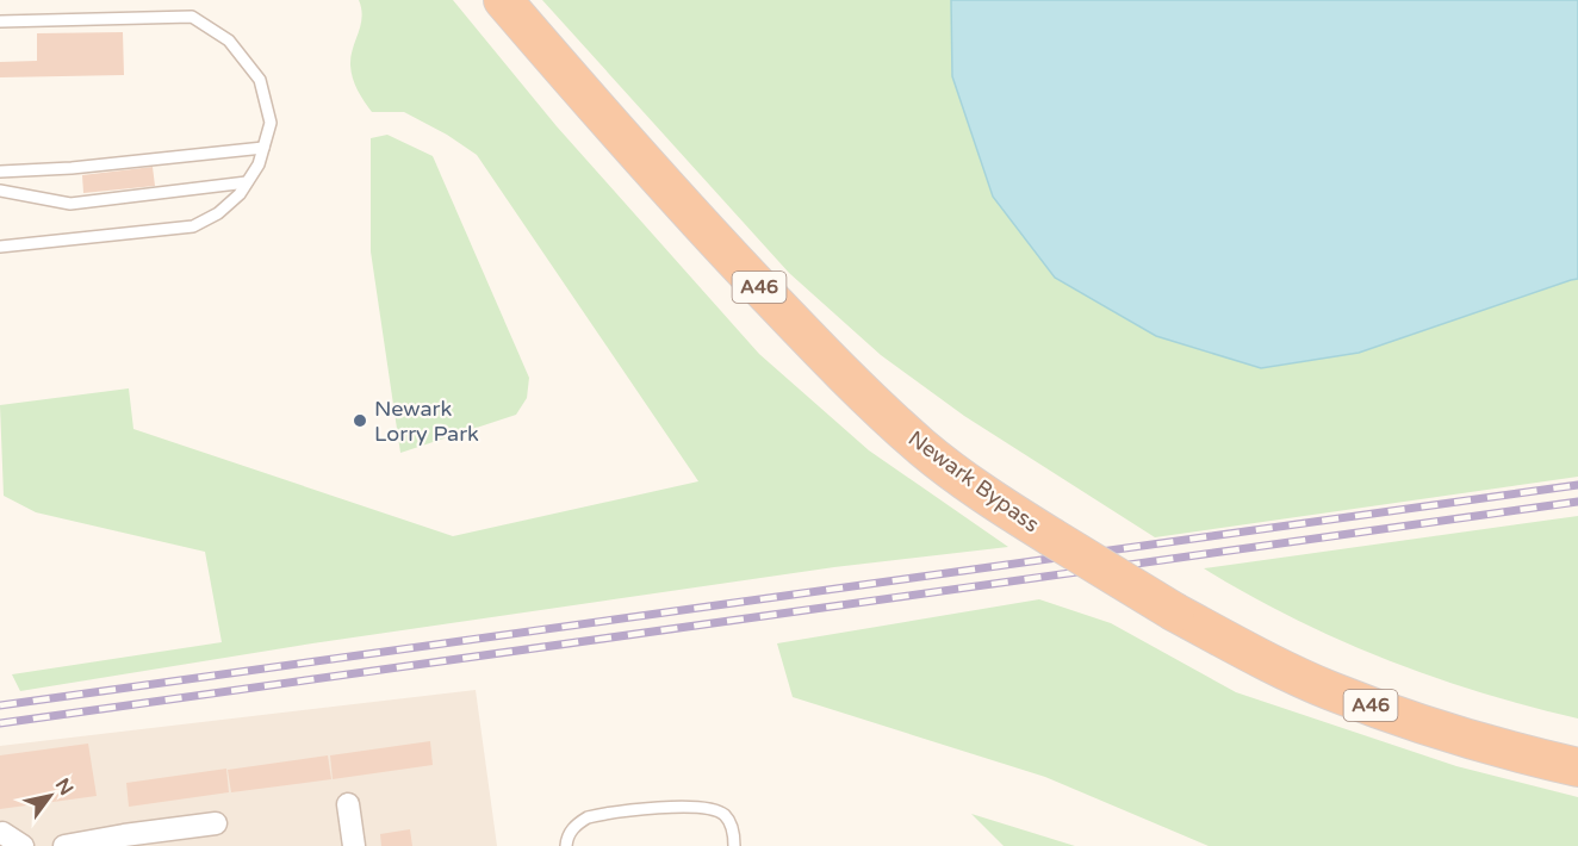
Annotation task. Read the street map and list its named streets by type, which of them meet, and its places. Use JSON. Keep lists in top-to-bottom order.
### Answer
{
  "streets": {
    "highway": ["A46", "Newark Bypass"]
  },
  "places": ["Newark Lorry Park"],
  "north": "top right"
}
